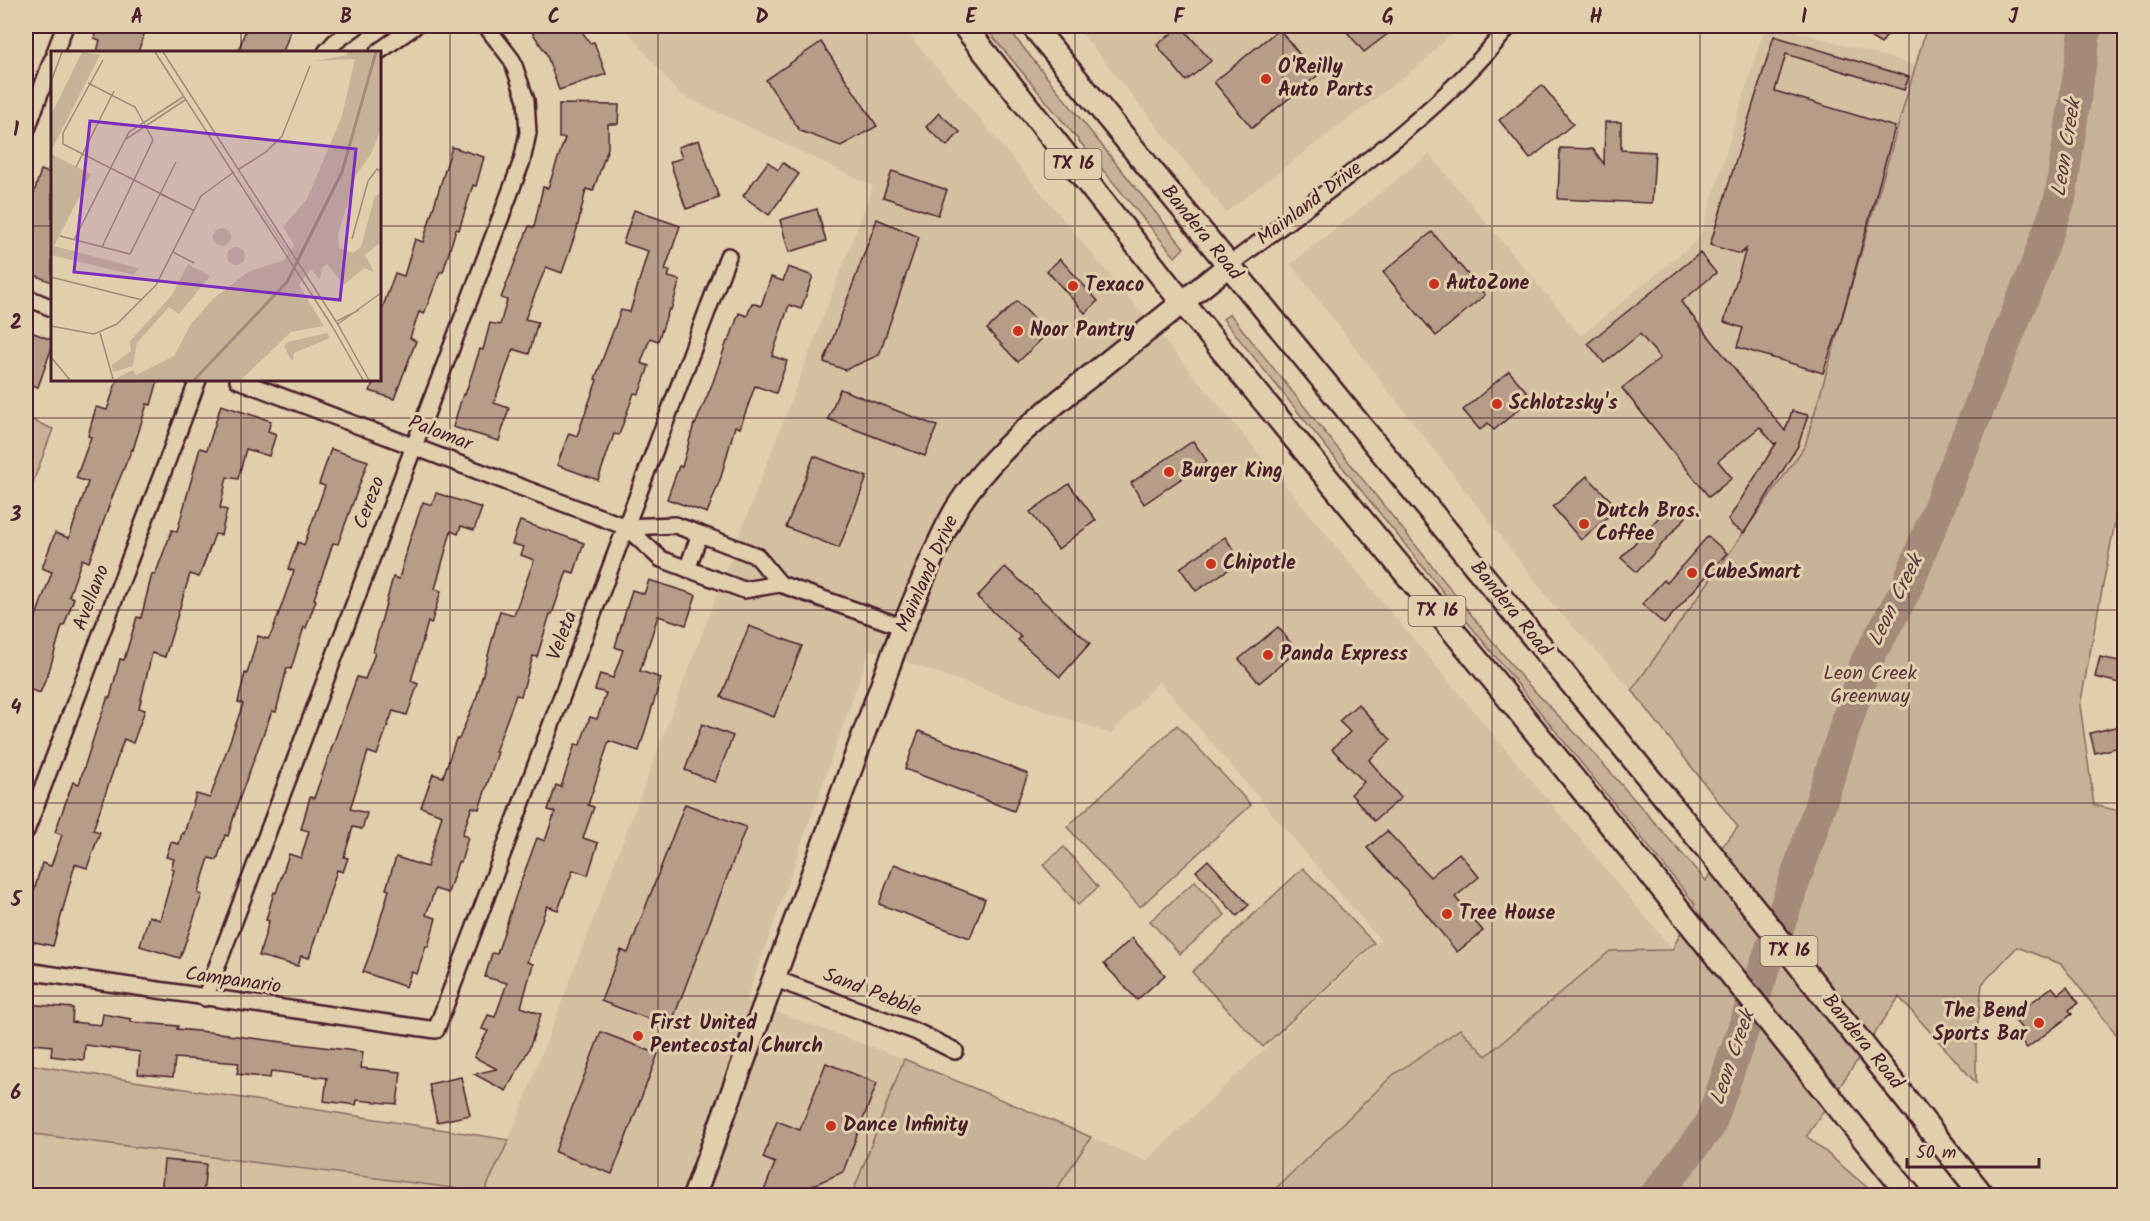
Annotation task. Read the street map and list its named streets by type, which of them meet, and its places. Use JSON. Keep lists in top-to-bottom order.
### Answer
{
  "streets": {
    "main road": ["TX 16", "Mainland Drive", "Bandera Road"],
    "street": [
      "Palomar",
      "Cerezo",
      "Avellano",
      "Veleta",
      "Campanario",
      "Sand Pebble"
    ]
  },
  "crossings": [
    ["TX 16", "Mainland Drive"],
    ["Mainland Drive", "Bandera Road"],
    ["Mainland Drive", "Palomar"],
    ["Mainland Drive", "Sand Pebble"],
    ["Palomar", "Cerezo"],
    ["Palomar", "Veleta"],
    ["Cerezo", "Campanario"],
    ["Veleta", "Campanario"]
  ],
  "water": ["Leon Creek"],
  "parks": ["Leon Creek Greenway"],
  "places": [
    "O'Reilly Auto Parts",
    "AutoZone",
    "Texaco",
    "Noor Pantry",
    "Schlotzsky's",
    "Burger King",
    "Dutch Bros. Coffee",
    "Chipotle",
    "CubeSmart",
    "Panda Express",
    "Tree House",
    "The Bend Sports Bar",
    "First United Pentecostal Church",
    "Dance Infinity"
  ],
  "scale_bar": "50 m",
  "grid": {
    "columns": [
      "A",
      "B",
      "C",
      "D",
      "E",
      "F",
      "G",
      "H",
      "I",
      "J"
    ],
    "rows": [
      "1",
      "2",
      "3",
      "4",
      "5",
      "6"
    ]
  }
}
